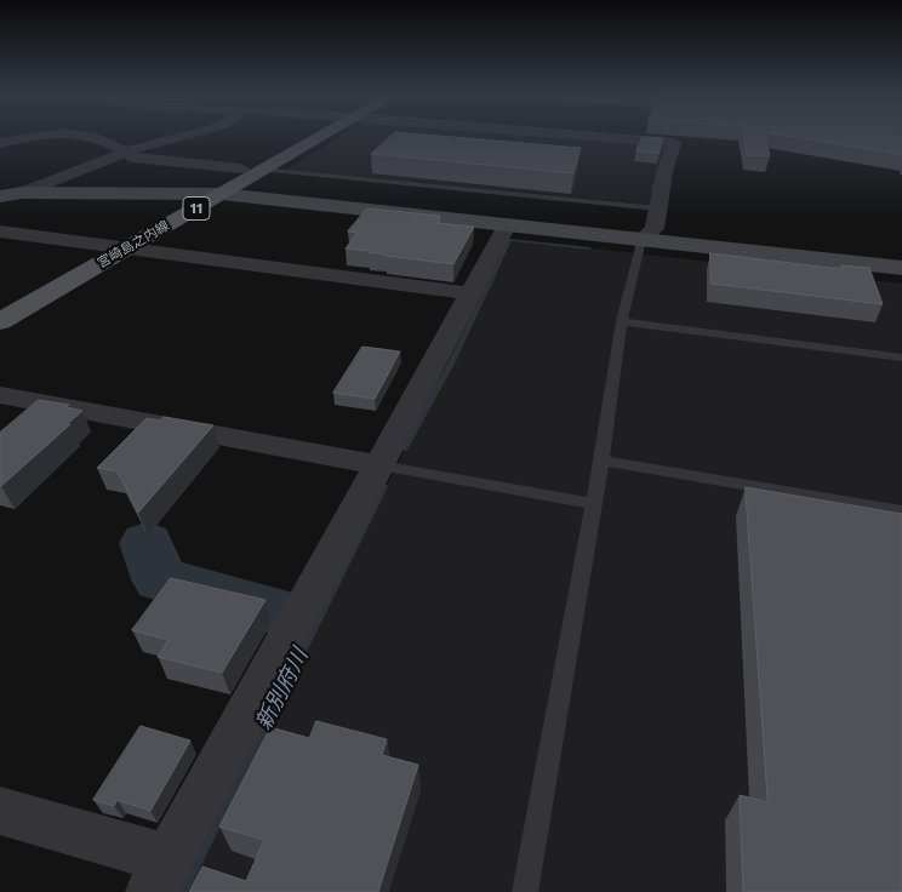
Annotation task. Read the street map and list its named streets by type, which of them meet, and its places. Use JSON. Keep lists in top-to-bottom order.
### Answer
{
  "streets": {
    "main road": ["11", "宮崎島之内線"]
  },
  "water": ["新別府川"]
}
